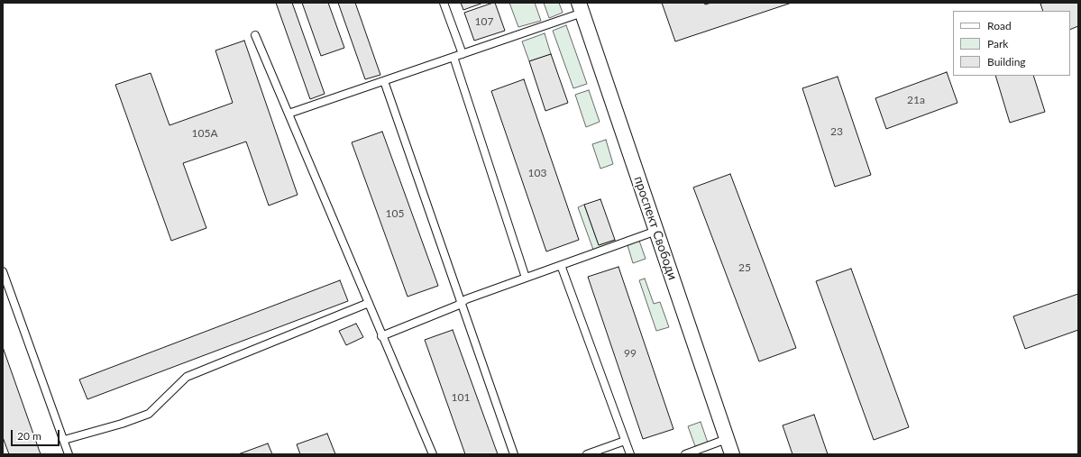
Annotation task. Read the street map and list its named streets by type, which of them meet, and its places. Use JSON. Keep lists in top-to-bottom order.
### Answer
{
  "streets": {
    "street": ["проспект Свободи"]
  },
  "house_numbers": [
    "107",
    "21а",
    "23",
    "105А",
    "103",
    "105",
    "25",
    "99",
    "101"
  ],
  "legend": ["Road", "Park", "Building"],
  "scale_bar": "20 m"
}
